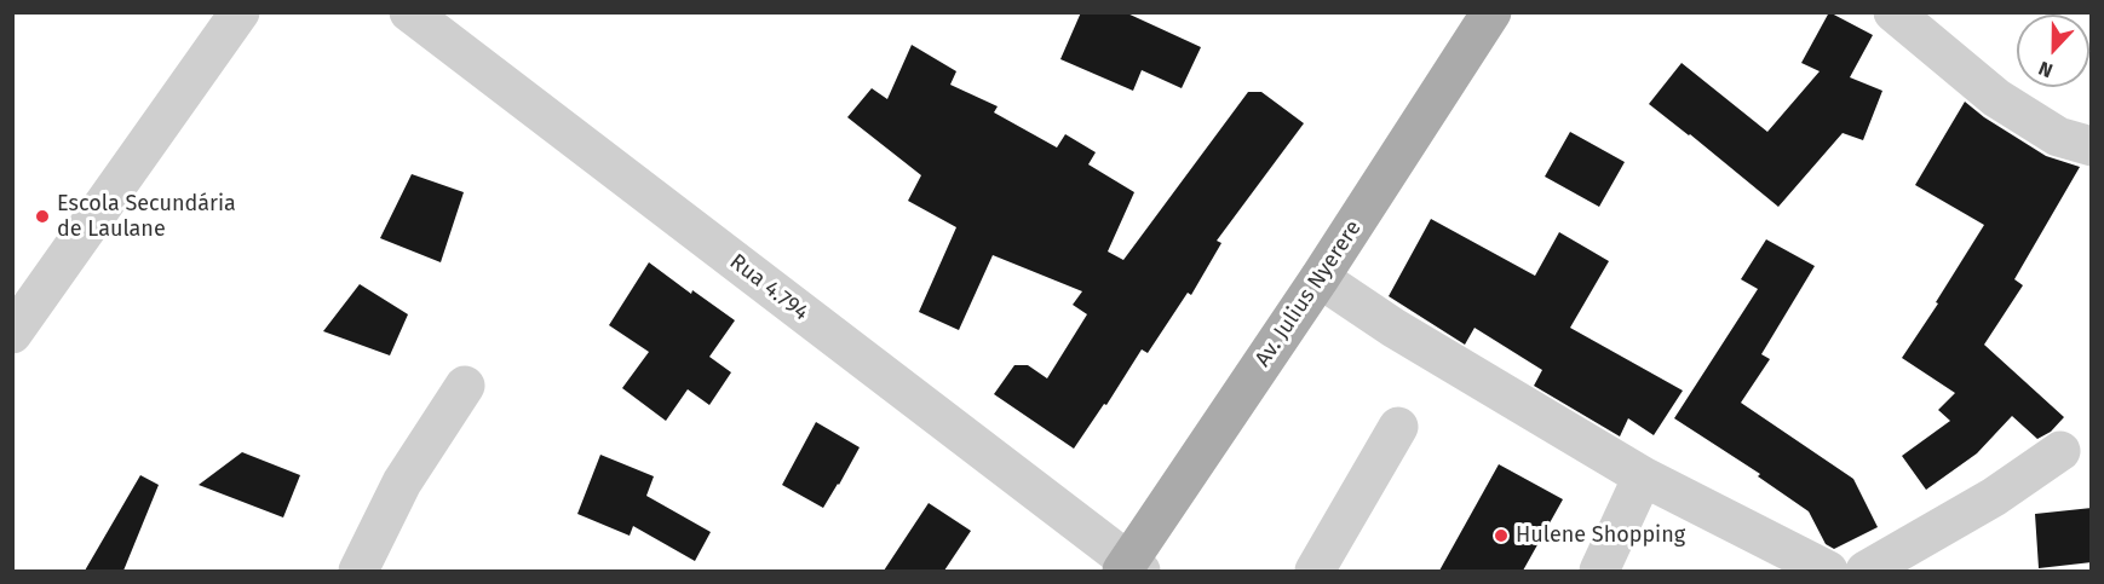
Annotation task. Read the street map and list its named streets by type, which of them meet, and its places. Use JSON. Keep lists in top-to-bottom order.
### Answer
{
  "streets": {
    "main road": ["Av. Julius Nyerere"],
    "street": ["Rua 4.794"]
  },
  "crossings": [
    ["Rua 4.794", "Av. Julius Nyerere"]
  ],
  "places": ["Escola Secundária de Laulane", "Hulene Shopping"],
  "north": "bottom"
}
